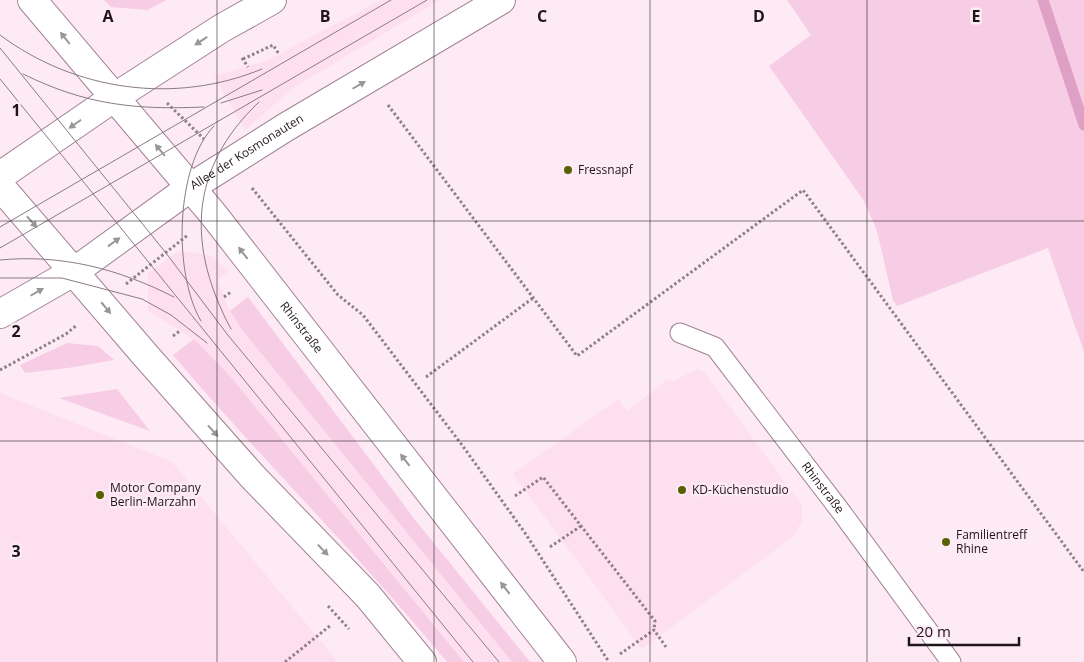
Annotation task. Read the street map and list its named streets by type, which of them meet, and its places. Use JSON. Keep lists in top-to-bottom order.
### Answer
{
  "streets": {
    "main road": ["Allee der Kosmonauten", "Rhinstraße"]
  },
  "crossings": [
    ["Allee der Kosmonauten", "Rhinstraße"]
  ],
  "places": [
    "Fressnapf",
    "KD-Küchenstudio",
    "Motor Company Berlin-Marzahn",
    "Familientreff Rhine"
  ],
  "scale_bar": "20 m",
  "grid": {
    "columns": [
      "A",
      "B",
      "C",
      "D",
      "E"
    ],
    "rows": ["1", "2", "3"]
  }
}
